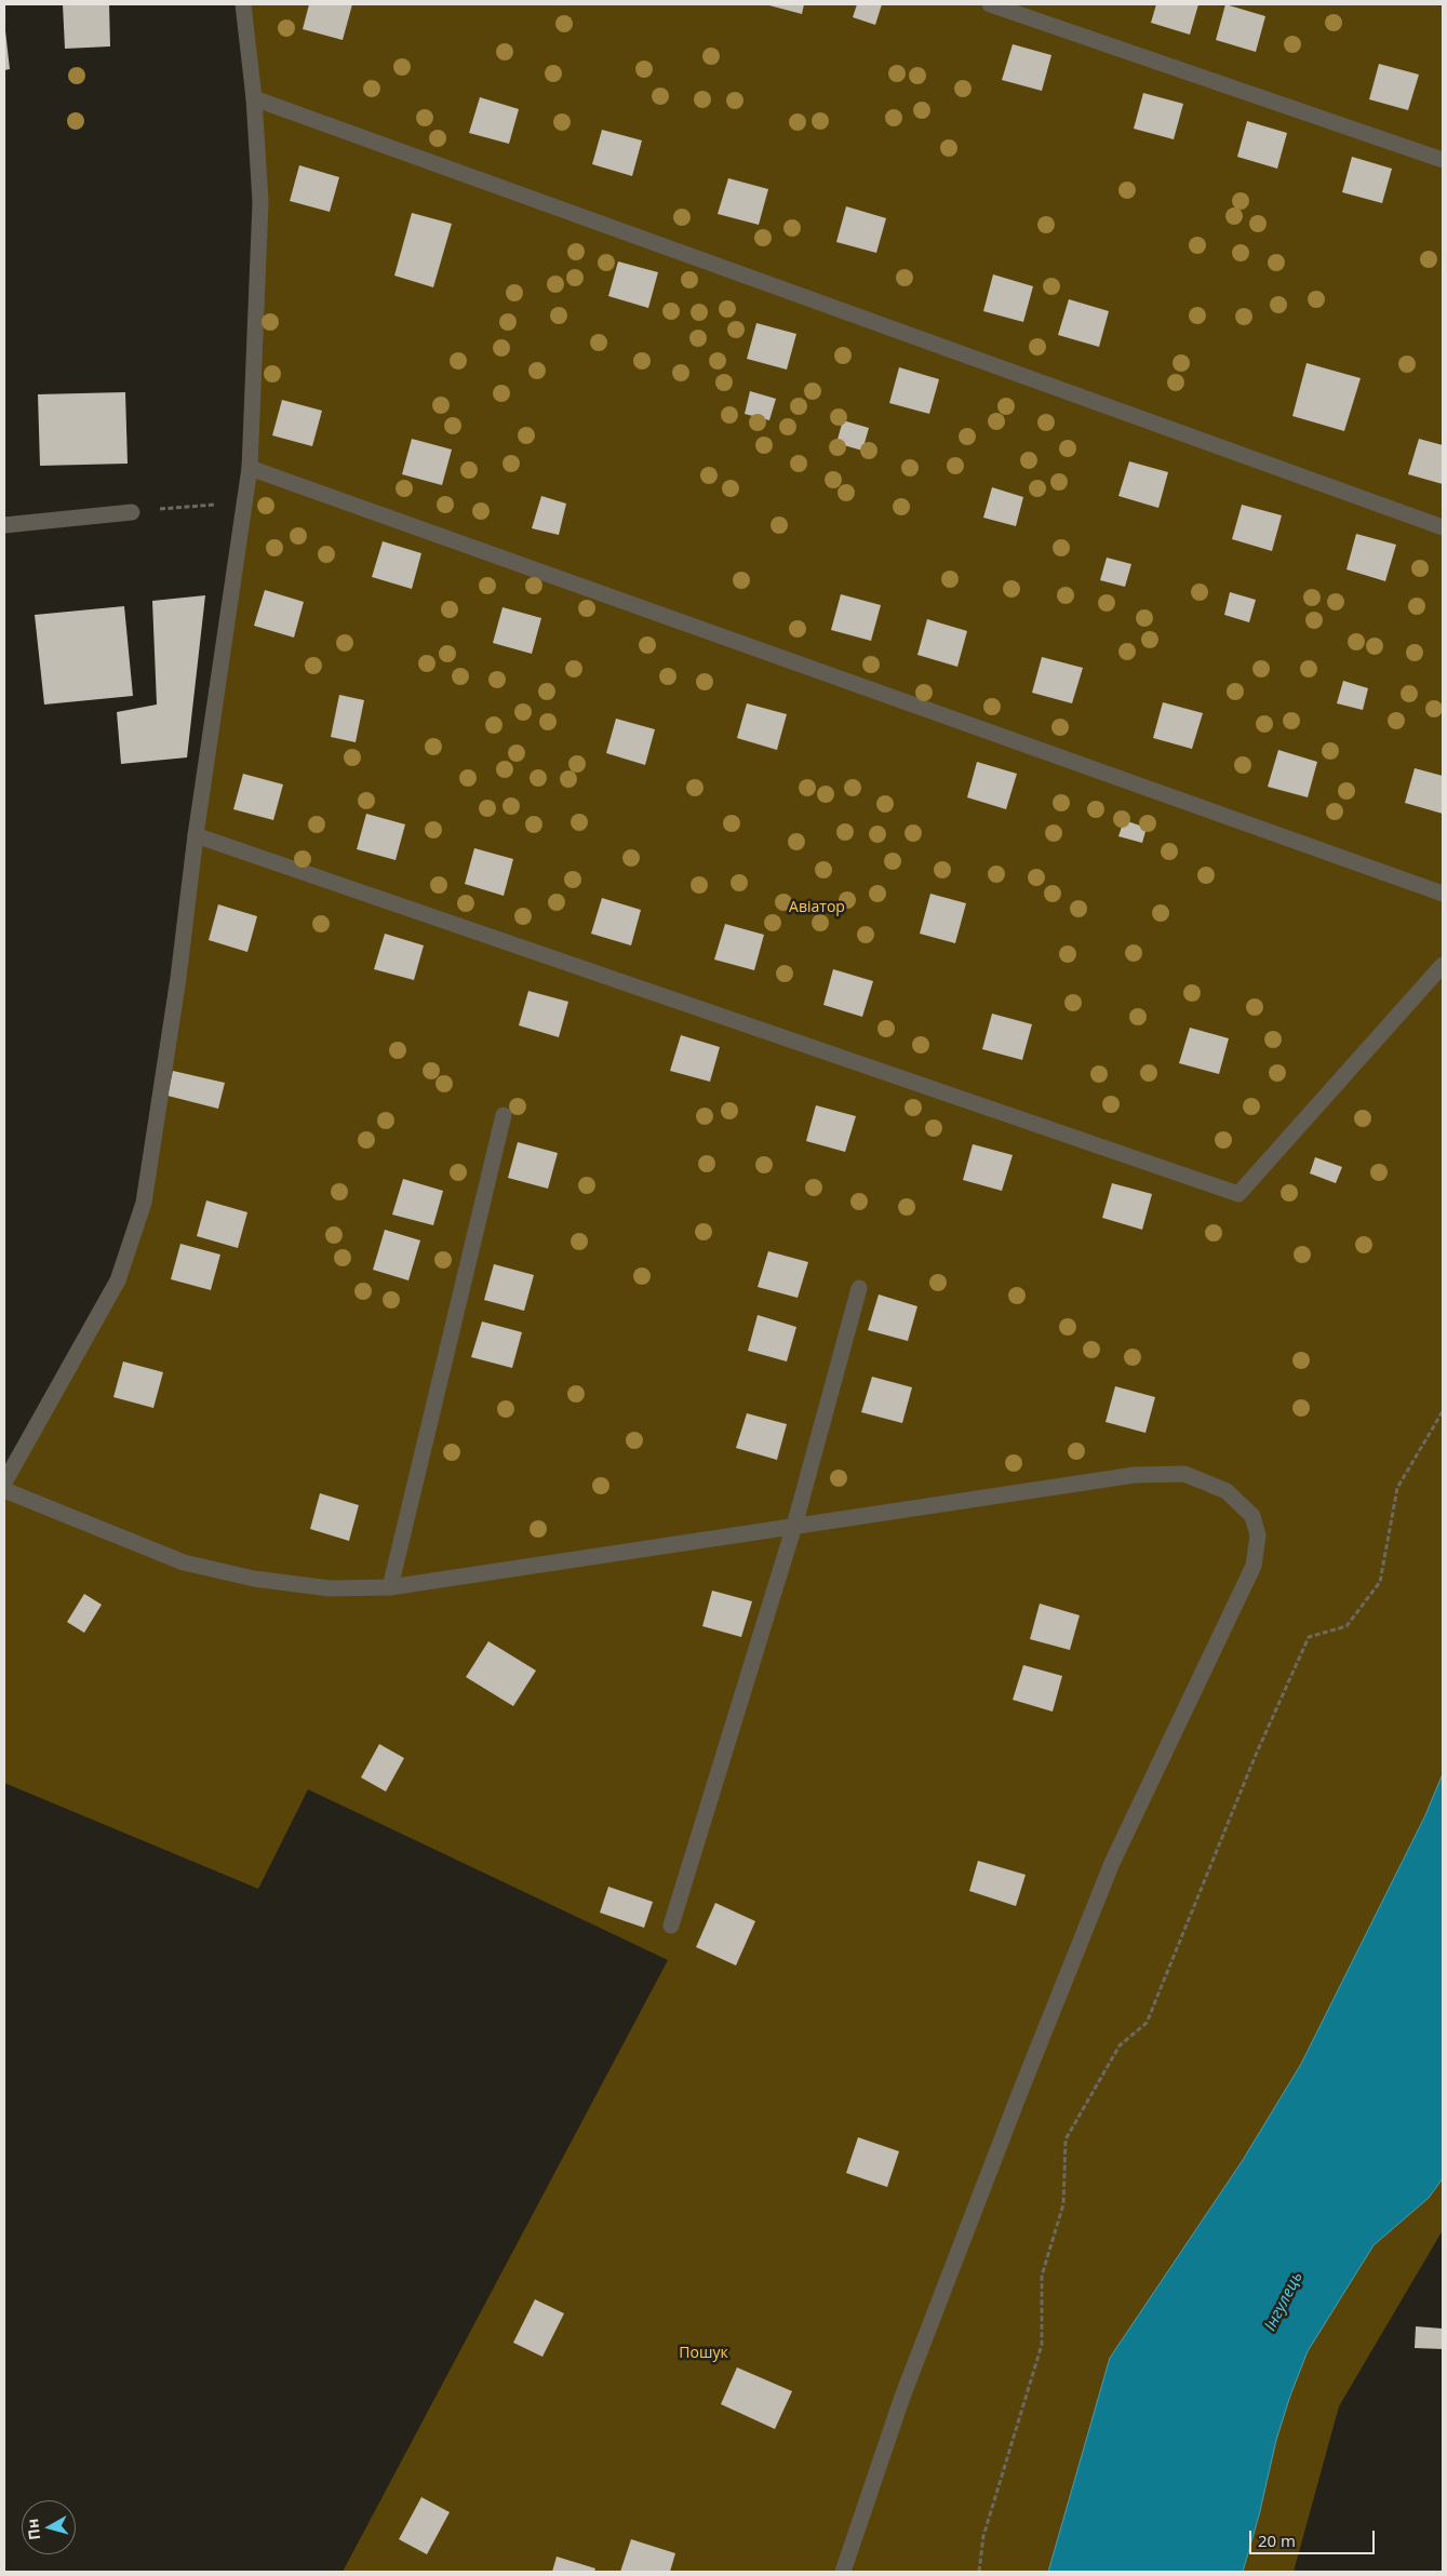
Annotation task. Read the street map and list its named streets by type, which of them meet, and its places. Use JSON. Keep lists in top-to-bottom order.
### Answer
{
  "water": ["Інгулець"],
  "parks": ["Авіатор", "Пошук"],
  "scale_bar": "20 m",
  "north": "left"
}
